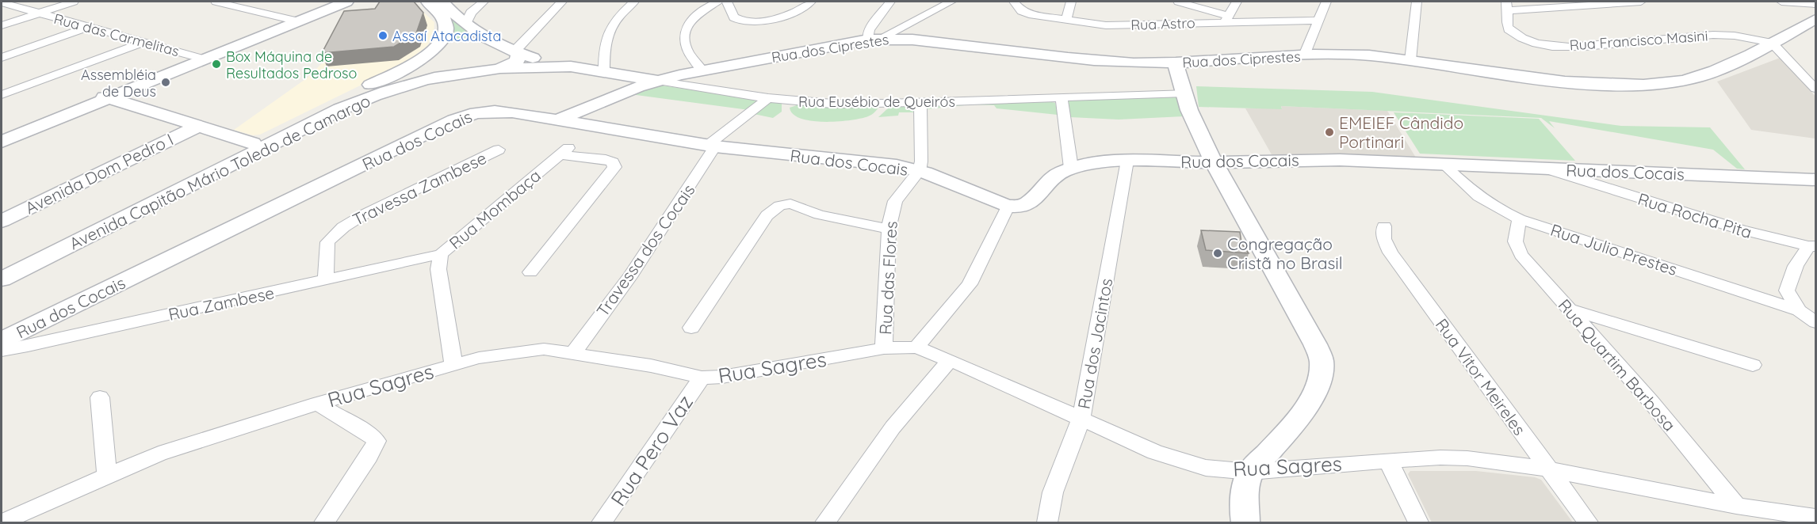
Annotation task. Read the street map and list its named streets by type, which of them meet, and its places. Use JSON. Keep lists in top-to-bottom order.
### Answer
{
  "streets": {
    "street": [
      "Rua Astro",
      "Rua das Carmelitas",
      "Rua Francisco Masini",
      "Rua dos Ciprestes",
      "Rua Eusébio de Queirós",
      "Rua dos Cocais",
      "Avenida Capitão Mário Toledo de Camargo",
      "Avenida Dom Pedro I",
      "Travessa Zambese",
      "Rua Mombaça",
      "Rua Rocha Pita",
      "Rua Julio Prestes",
      "Travessa dos Cocais",
      "Rua das Flores",
      "Rua Zambese",
      "Rua dos Jacintos",
      "Rua Quartim Barbosa",
      "Rua Sagres",
      "Rua Vitor Meireles",
      "Rua Pero Vaz"
    ]
  },
  "crossings": [
    ["Rua Francisco Masini", "Rua dos Ciprestes"],
    ["Rua dos Ciprestes", "Rua Eusébio de Queirós"],
    ["Rua Eusébio de Queirós", "Avenida Capitão Mário Toledo de Camargo"],
    ["Rua Eusébio de Queirós", "Travessa dos Cocais"],
    ["Rua dos Cocais", "Rua Rocha Pita"],
    ["Rua dos Cocais", "Rua Julio Prestes"],
    ["Rua dos Cocais", "Travessa dos Cocais"],
    ["Rua dos Cocais", "Rua das Flores"],
    ["Rua dos Cocais", "Rua dos Jacintos"],
    ["Travessa Zambese", "Rua Zambese"],
    ["Rua Mombaça", "Rua Zambese"],
    ["Rua Mombaça", "Rua Sagres"],
    ["Rua Julio Prestes", "Rua Quartim Barbosa"],
    ["Travessa dos Cocais", "Rua Sagres"],
    ["Rua das Flores", "Rua Sagres"],
    ["Rua dos Jacintos", "Rua Sagres"],
    ["Rua Quartim Barbosa", "Rua Sagres"],
    ["Rua Sagres", "Rua Vitor Meireles"],
    ["Rua Sagres", "Rua Pero Vaz"]
  ],
  "places": [
    "Assaí Atacadista",
    "Box Máquina de Resultados Pedroso",
    "Assembléia de Deus",
    "EMEIEF Cândido Portinari",
    "Congregação Cristã no Brasil"
  ]
}
